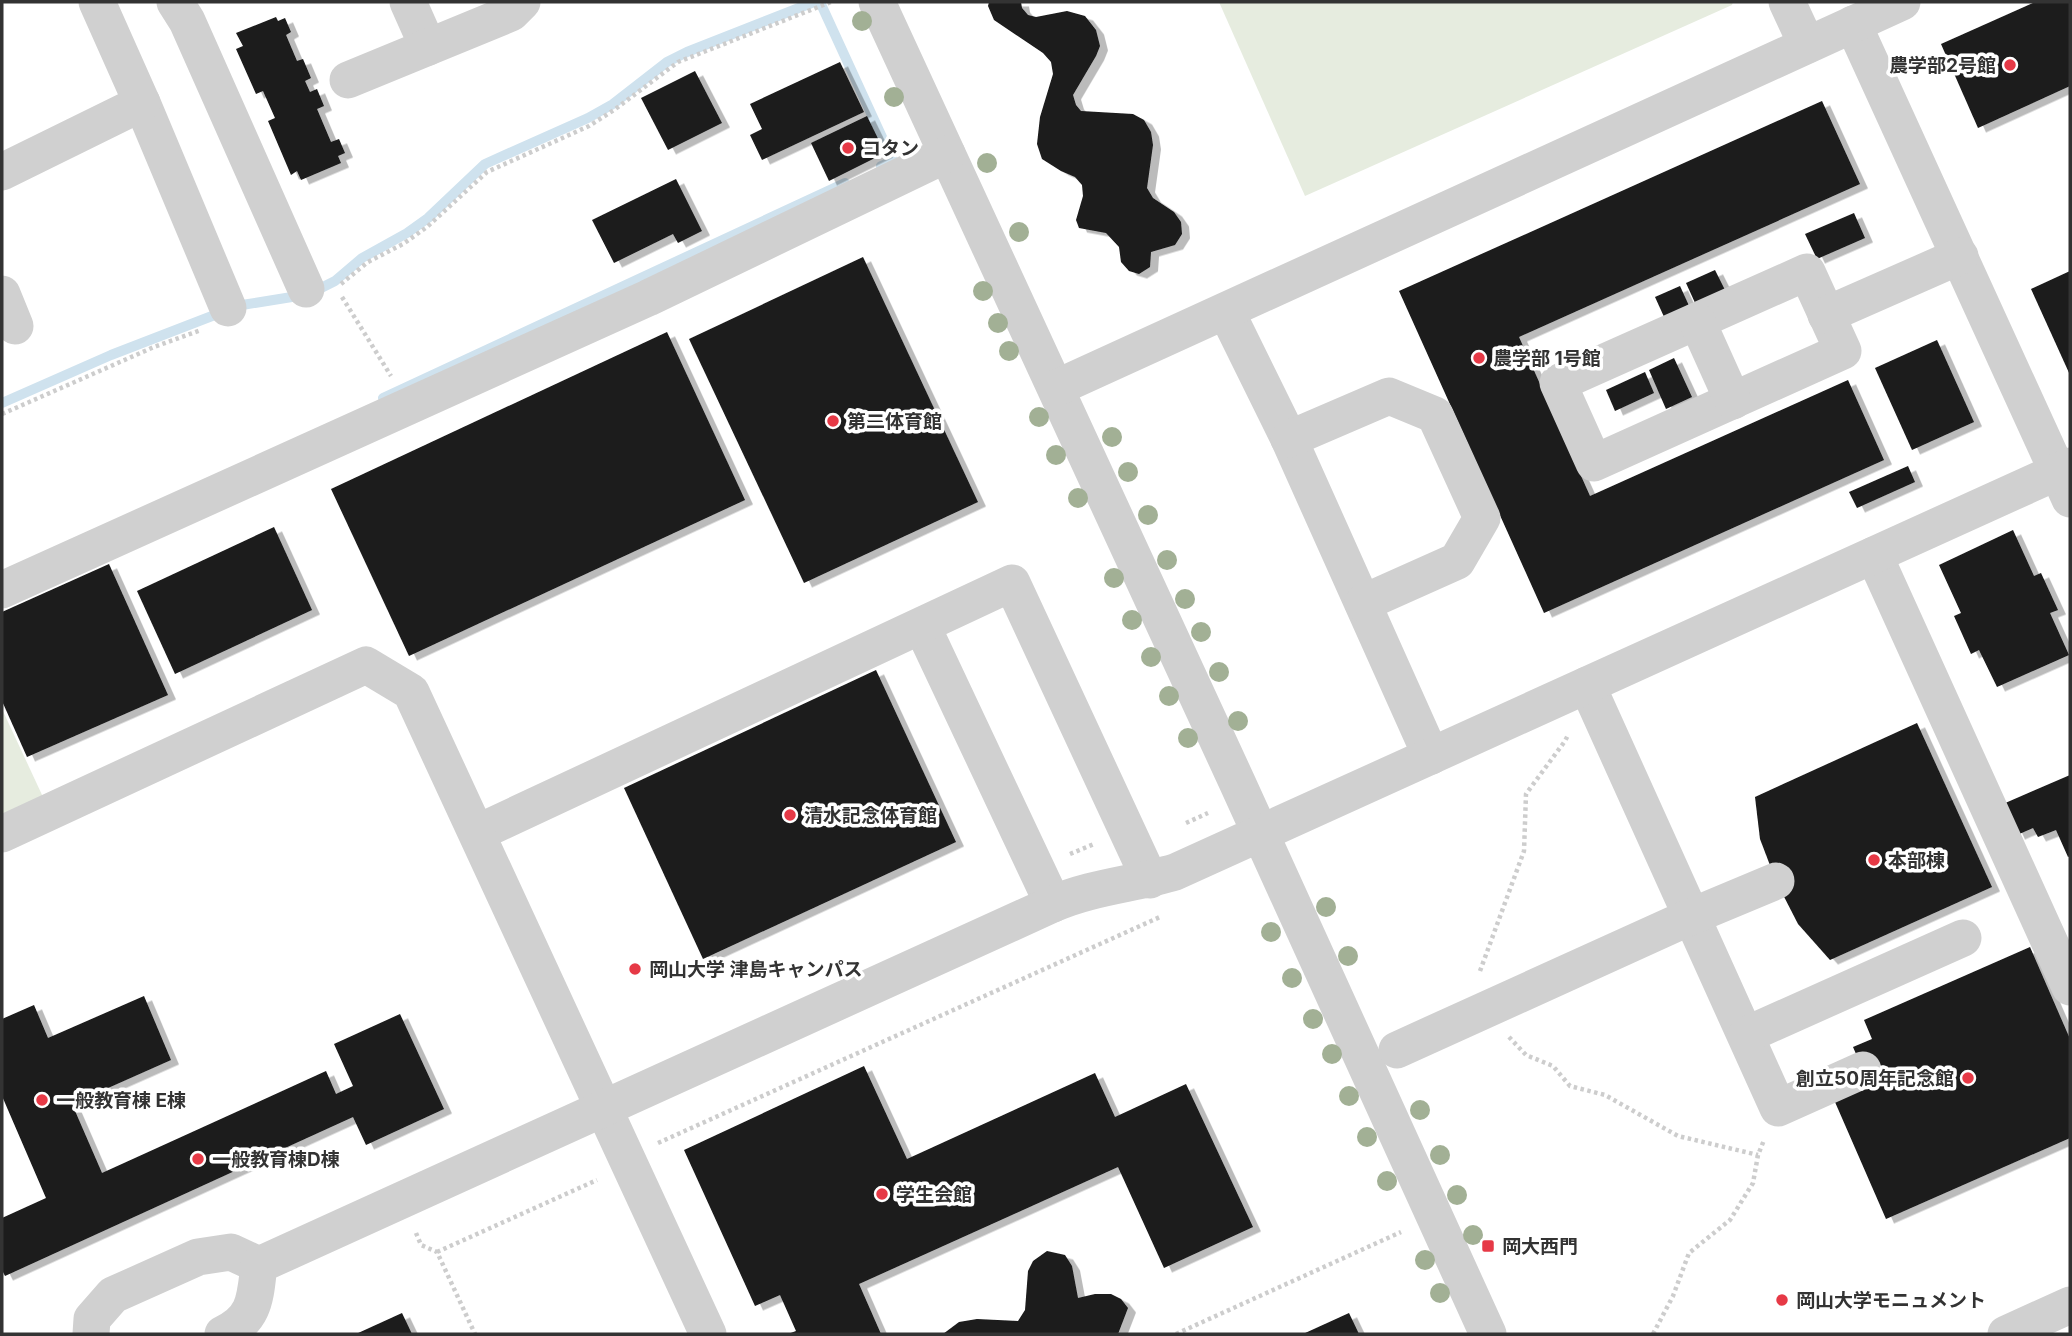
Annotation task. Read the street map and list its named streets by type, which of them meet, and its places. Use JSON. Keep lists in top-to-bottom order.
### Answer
{
  "places": {
    "other": [
      "農学部2号館",
      "コタン",
      "農学部 1号館",
      "第二体育館",
      "清水記念体育館",
      "本部棟",
      "岡山大学 津島キャンパス",
      "創立50周年記念館",
      "一般教育棟 E棟",
      "一般教育棟D棟",
      "学生会館",
      "岡山大学モニュメント"
    ],
    "transit": ["岡大西門"]
  }
}
